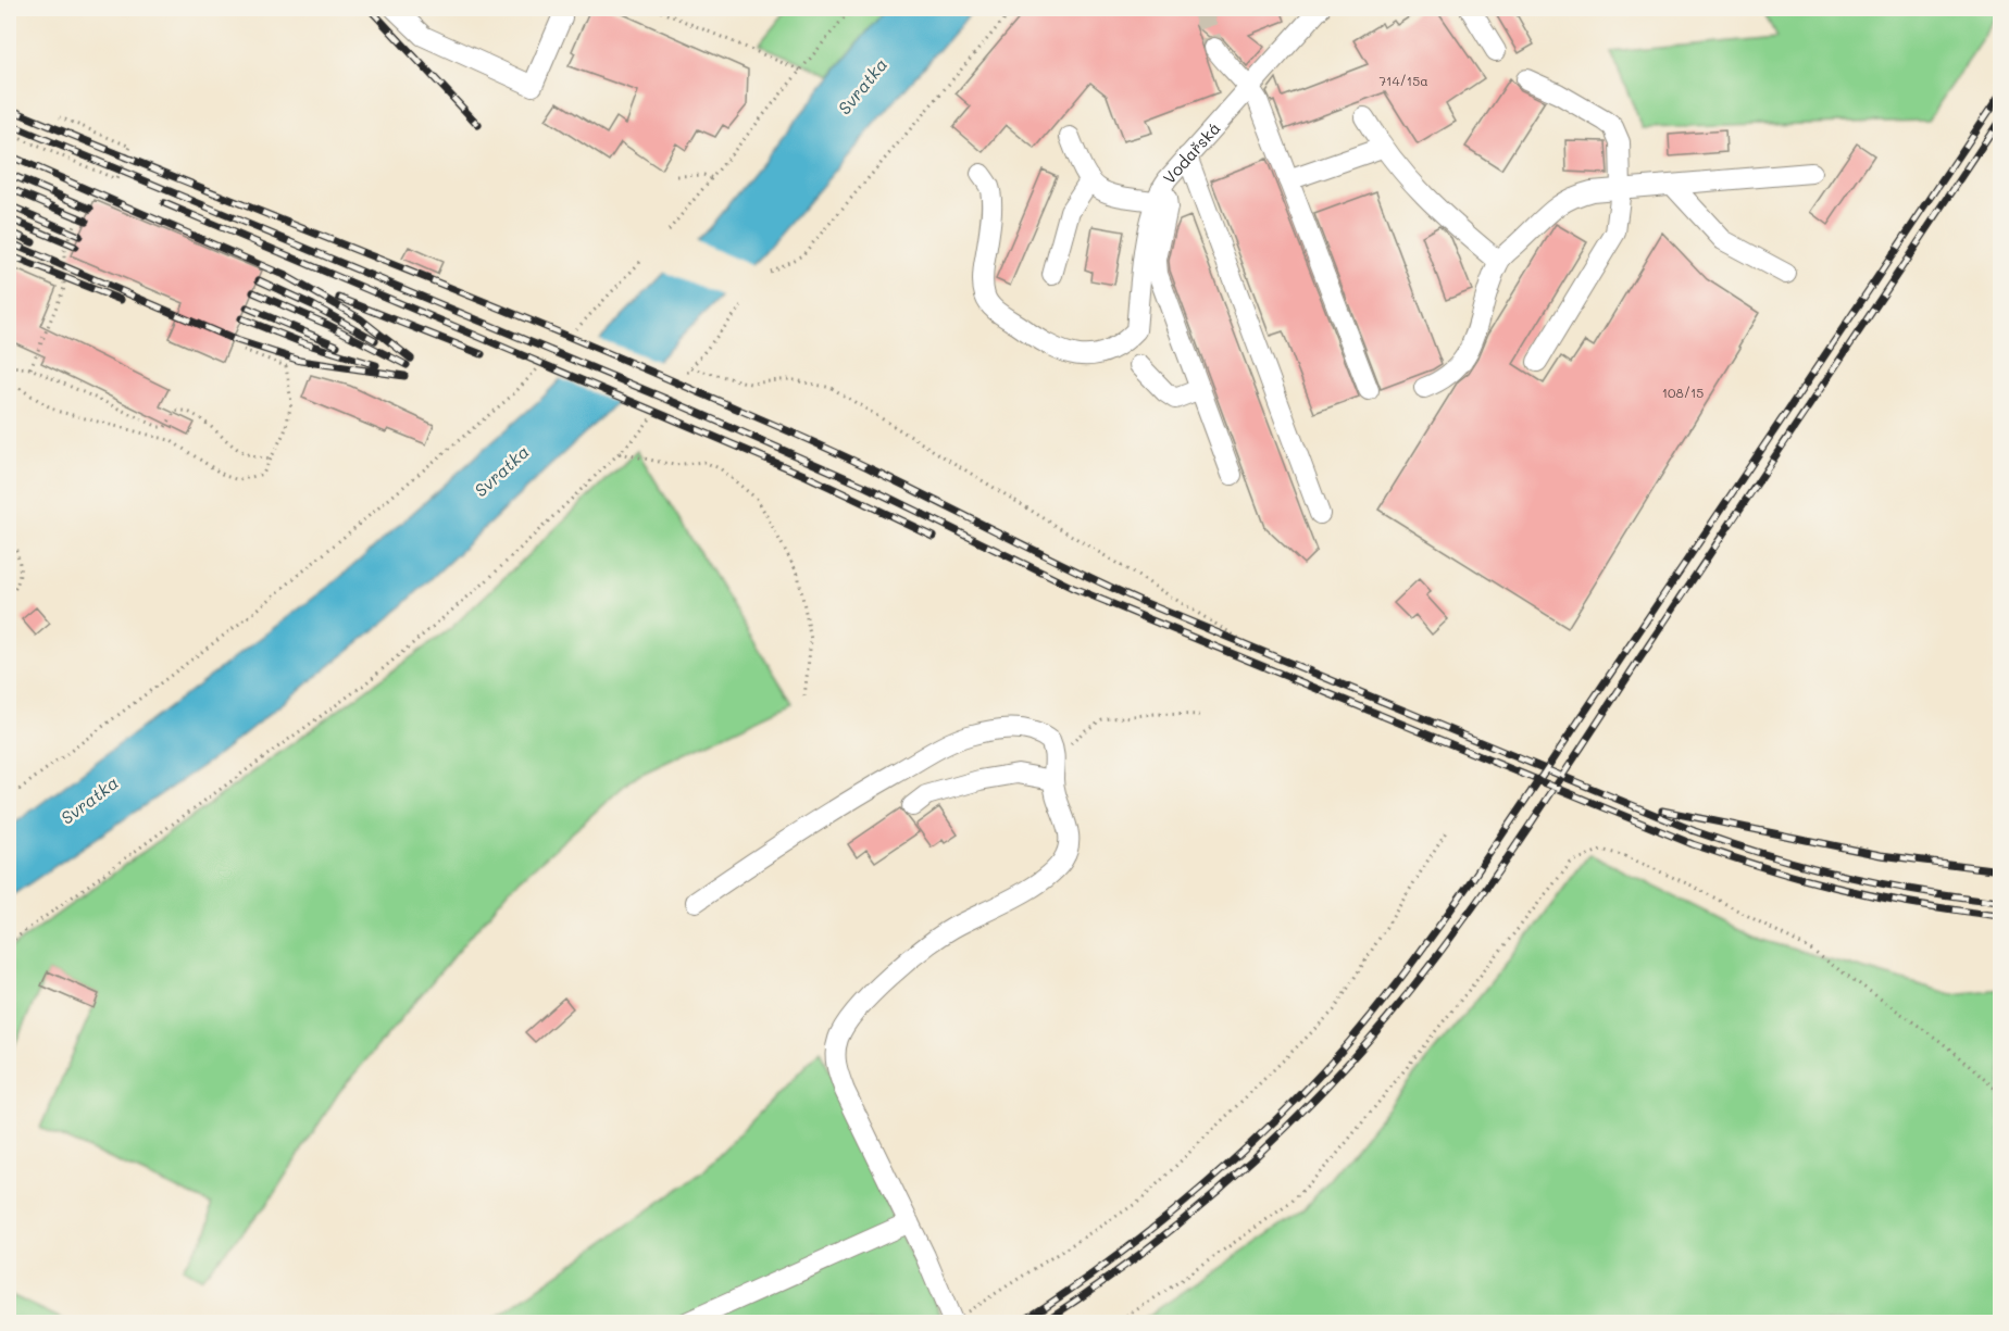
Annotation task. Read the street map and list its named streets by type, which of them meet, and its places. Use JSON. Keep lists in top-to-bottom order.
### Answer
{
  "streets": {
    "street": ["Vodařská"]
  },
  "water": ["Svratka"],
  "house_numbers": ["714/15a", "108/15"]
}
